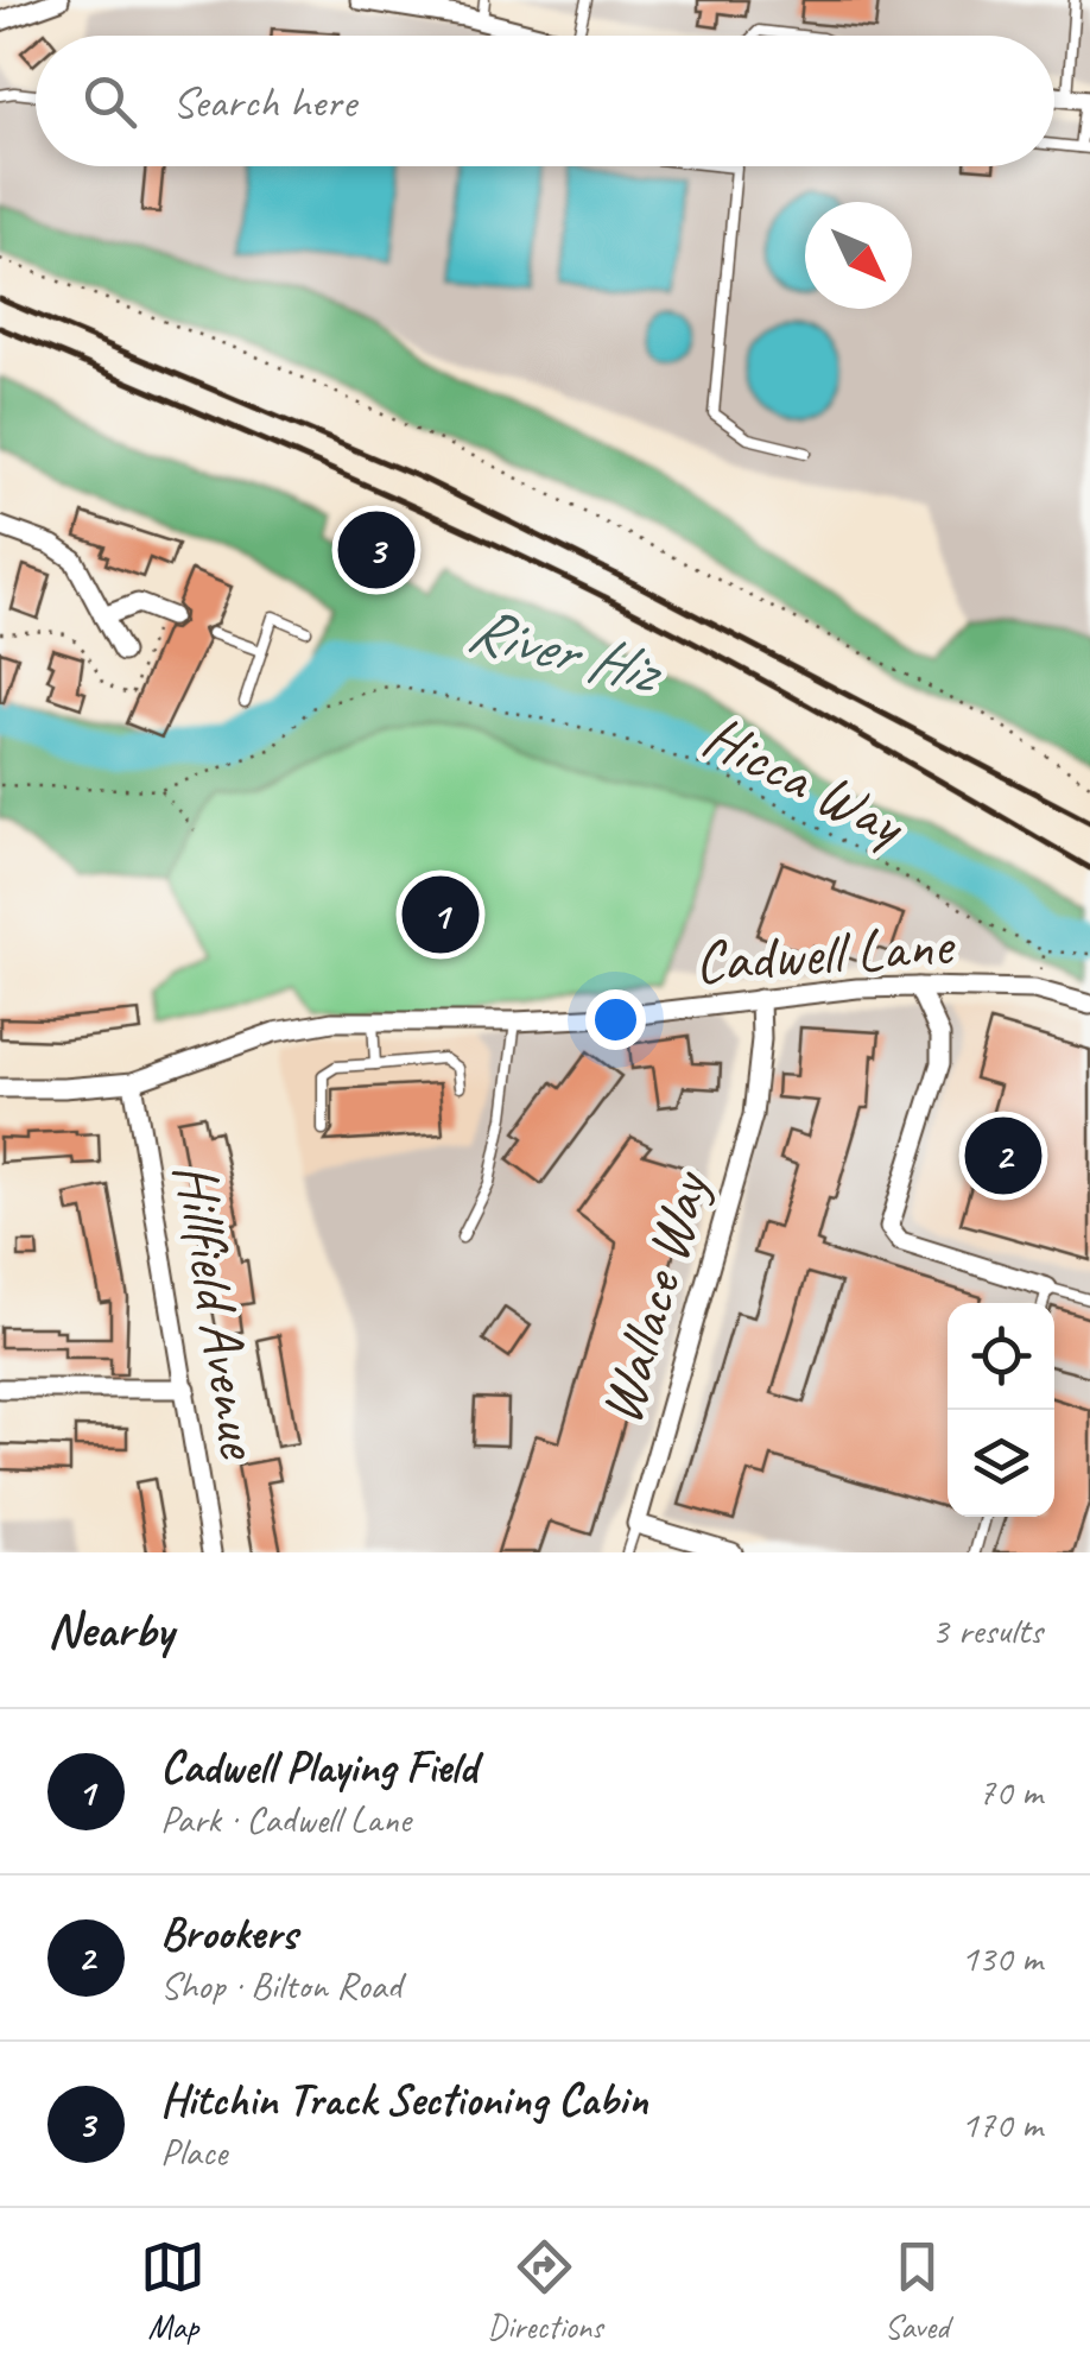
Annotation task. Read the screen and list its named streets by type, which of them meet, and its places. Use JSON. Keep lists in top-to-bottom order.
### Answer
{
  "streets": {
    "street": ["Cadwell Lane", "Wallace Way", "Hillfield Avenue"],
    "path": ["Hicca Way"]
  },
  "crossings": [
    ["Cadwell Lane", "Wallace Way"],
    ["Cadwell Lane", "Hillfield Avenue"]
  ],
  "water": ["River Hiz"],
  "north": "bottom right",
  "page": {
    "search": "Search here",
    "pins": ["3", "1", "2"],
    "heading": ["Nearby", "3 results"],
    "list": [
      {
        "mark": "1",
        "name": "Cadwell Playing Field",
        "note": "Park · Cadwell Lane",
        "value": "70 m"
      },
      {
        "mark": "2",
        "name": "Brookers",
        "note": "Shop · Bilton Road",
        "value": "130 m"
      },
      {
        "mark": "3",
        "name": "Hitchin Track Sectioning Cabin",
        "note": "Place",
        "value": "170 m"
      }
    ],
    "nav": ["Map", "Directions", "Saved"]
  }
}
